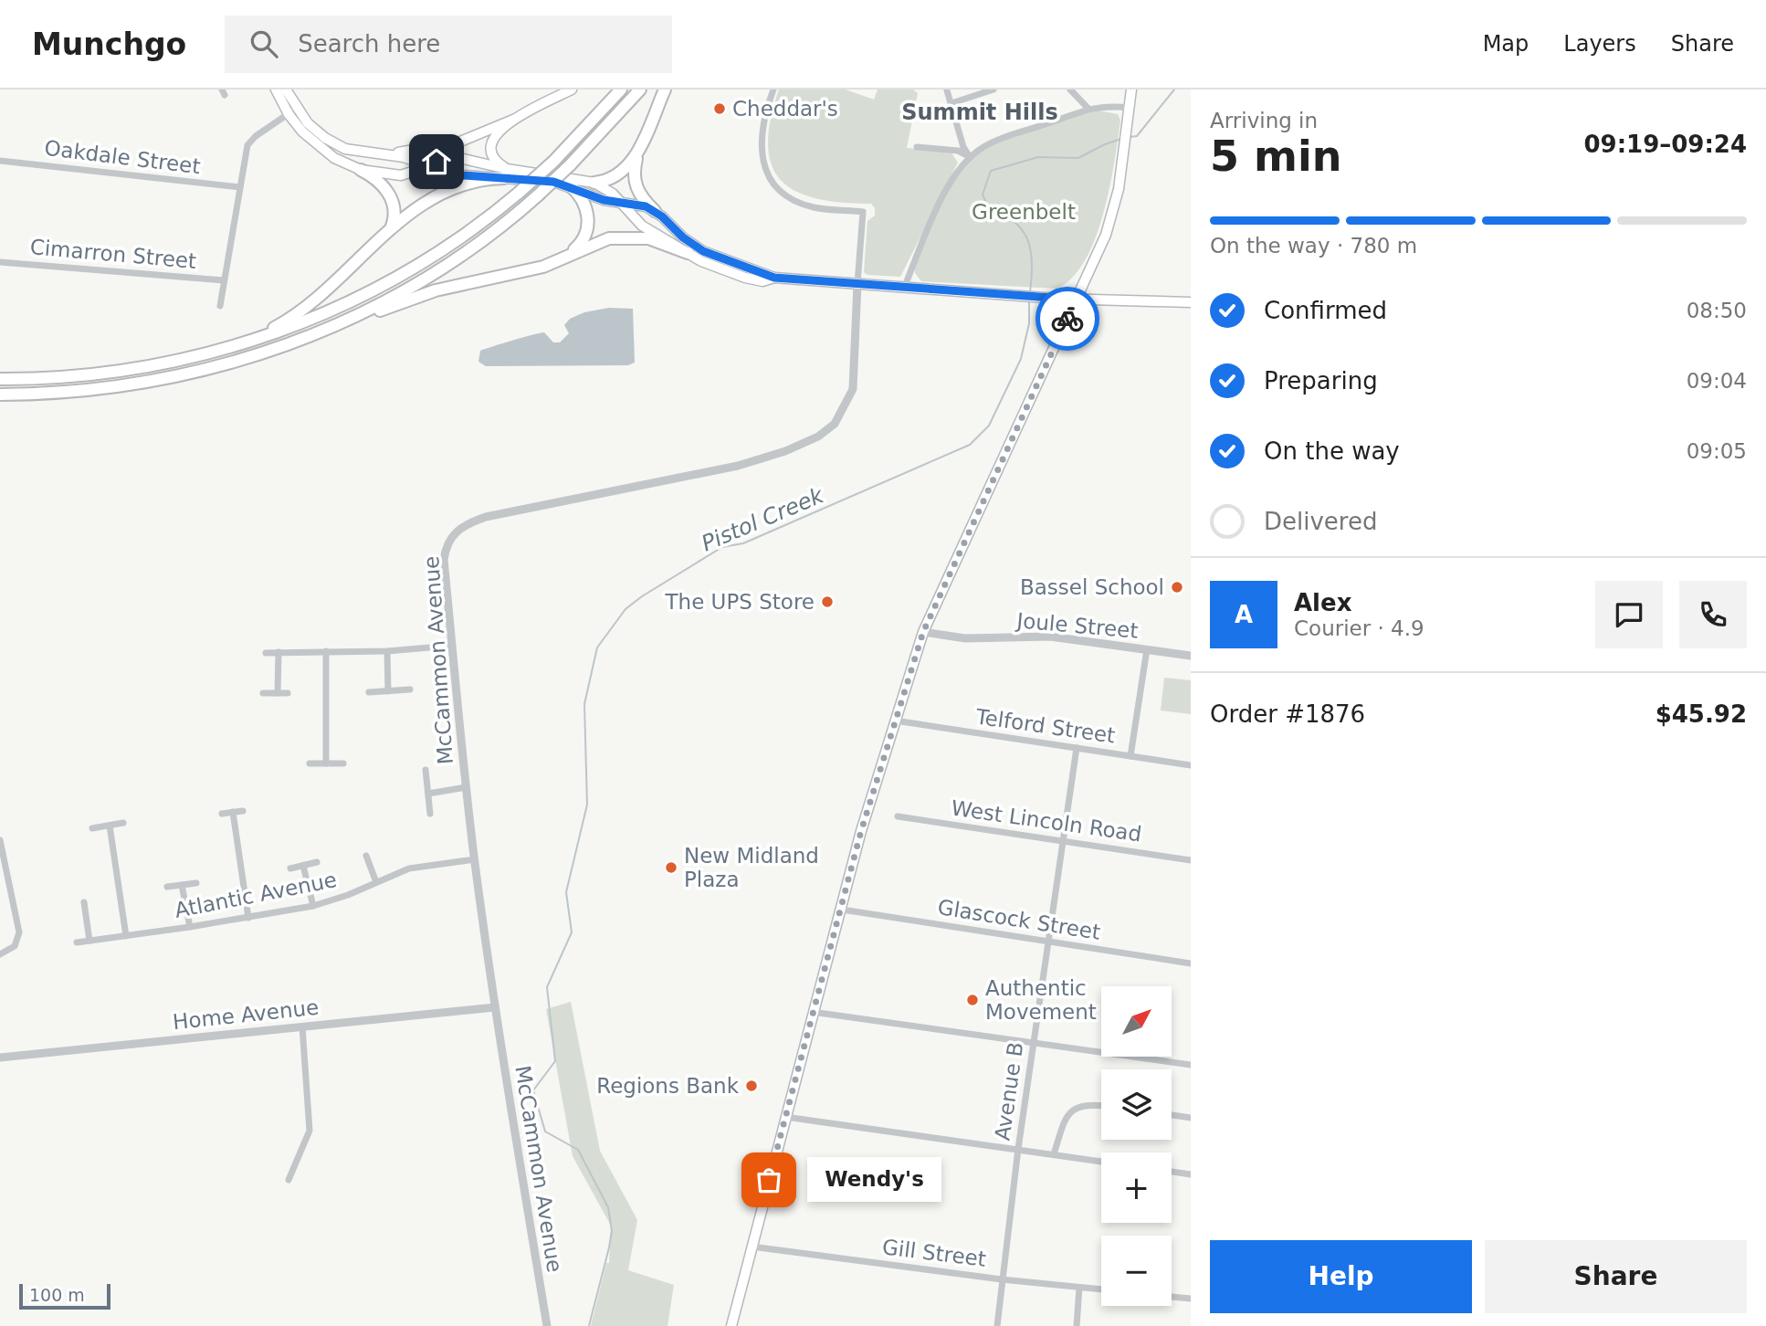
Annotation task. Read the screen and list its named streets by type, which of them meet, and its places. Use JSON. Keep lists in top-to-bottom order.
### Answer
{
  "streets": {
    "street": [
      "Oakdale Street",
      "Cimarron Street",
      "Joule Street",
      "McCammon Avenue",
      "Telford Street",
      "West Lincoln Road",
      "Atlantic Avenue",
      "Glascock Street",
      "Home Avenue",
      "Avenue B",
      "Gill Street"
    ]
  },
  "crossings": [
    ["McCammon Avenue", "Atlantic Avenue"],
    ["McCammon Avenue", "Home Avenue"],
    ["Telford Street", "Avenue B"],
    ["West Lincoln Road", "Avenue B"],
    ["Glascock Street", "Avenue B"],
    ["Avenue B", "Gill Street"]
  ],
  "districts": ["Summit Hills"],
  "water": ["Pistol Creek"],
  "parks": ["Greenbelt"],
  "places": [
    "Cheddar's",
    "Bassel School",
    "The UPS Store",
    "New Midland Plaza",
    "Authentic Movement",
    "Regions Bank",
    "Wendy's"
  ],
  "scale_bar": "100 m",
  "north": "top right",
  "page": {
    "header": "Munchgo",
    "search": "Search here",
    "nav": ["Map", "Layers", "Share"],
    "heading": ["5 min", "Arriving in", "09:19–09:24"],
    "panel": [
      "Alex",
      "Courier · 4.9",
      "Order #1876",
      "$45.92"
    ],
    "bar": "On the way · 780 m",
    "list": [
      ["Confirmed", "08:50"],
      ["Preparing", "09:04"],
      ["On the way", "09:05"],
      "Delivered"
    ],
    "round": "A",
    "map_buttons": ["+", "−"],
    "bubble": "Wendy's",
    "buttons": ["Help", "Share"],
    "scale": "100 m"
  }
}
